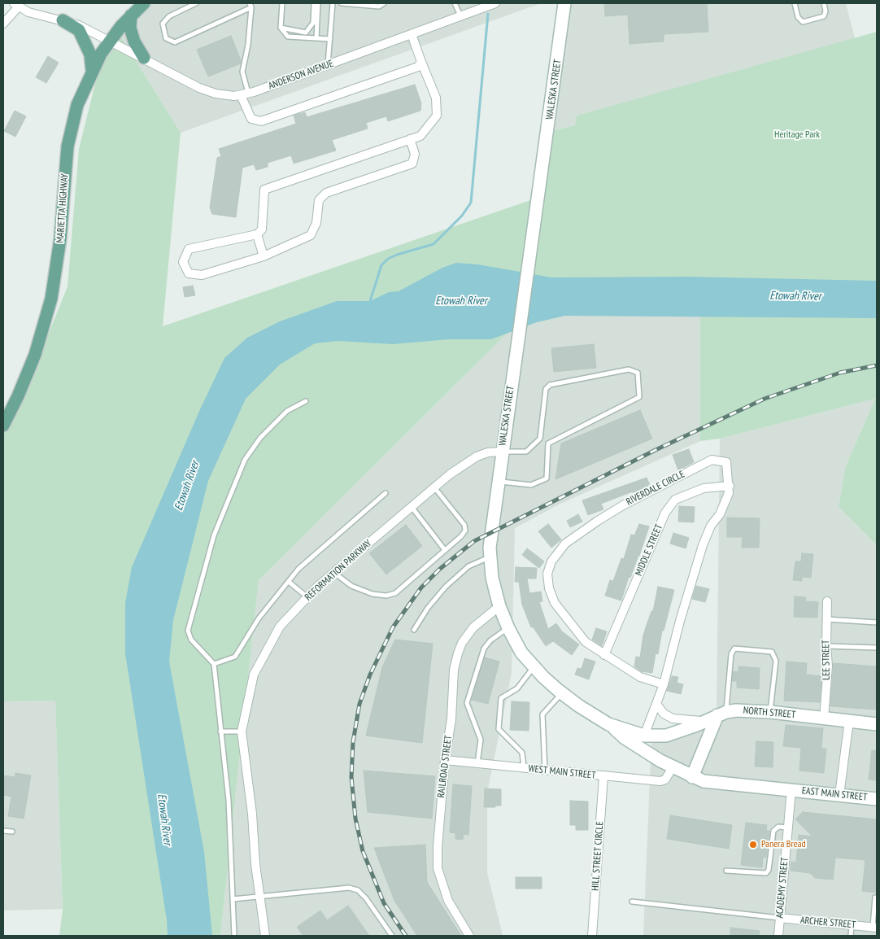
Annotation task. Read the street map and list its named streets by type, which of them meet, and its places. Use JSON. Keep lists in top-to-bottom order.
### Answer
{
  "streets": {
    "main road": [
      "WALESKA STREET",
      "MARIETTA HIGHWAY",
      "NORTH STREET",
      "EAST MAIN STREET"
    ],
    "street": [
      "ANDERSON AVENUE",
      "RIVERDALE CIRCLE",
      "MIDDLE STREET",
      "REFORMATION PARKWAY",
      "LEE STREET",
      "RAILROAD STREET",
      "WEST MAIN STREET",
      "HILL STREET CIRCLE",
      "ACADEMY STREET",
      "ARCHER STREET"
    ]
  },
  "crossings": [
    ["ANDERSON AVENUE", "MARIETTA HIGHWAY"],
    ["WALESKA STREET", "REFORMATION PARKWAY"],
    ["WALESKA STREET", "NORTH STREET"],
    ["WALESKA STREET", "RAILROAD STREET"],
    ["RIVERDALE CIRCLE", "MIDDLE STREET"],
    ["LEE STREET", "NORTH STREET"],
    ["RAILROAD STREET", "WEST MAIN STREET"],
    ["WEST MAIN STREET", "HILL STREET CIRCLE"],
    ["EAST MAIN STREET", "ACADEMY STREET"],
    ["ACADEMY STREET", "ARCHER STREET"]
  ],
  "water": ["Etowah River"],
  "parks": ["Heritage Park"],
  "places": ["Panera Bread"]
}
